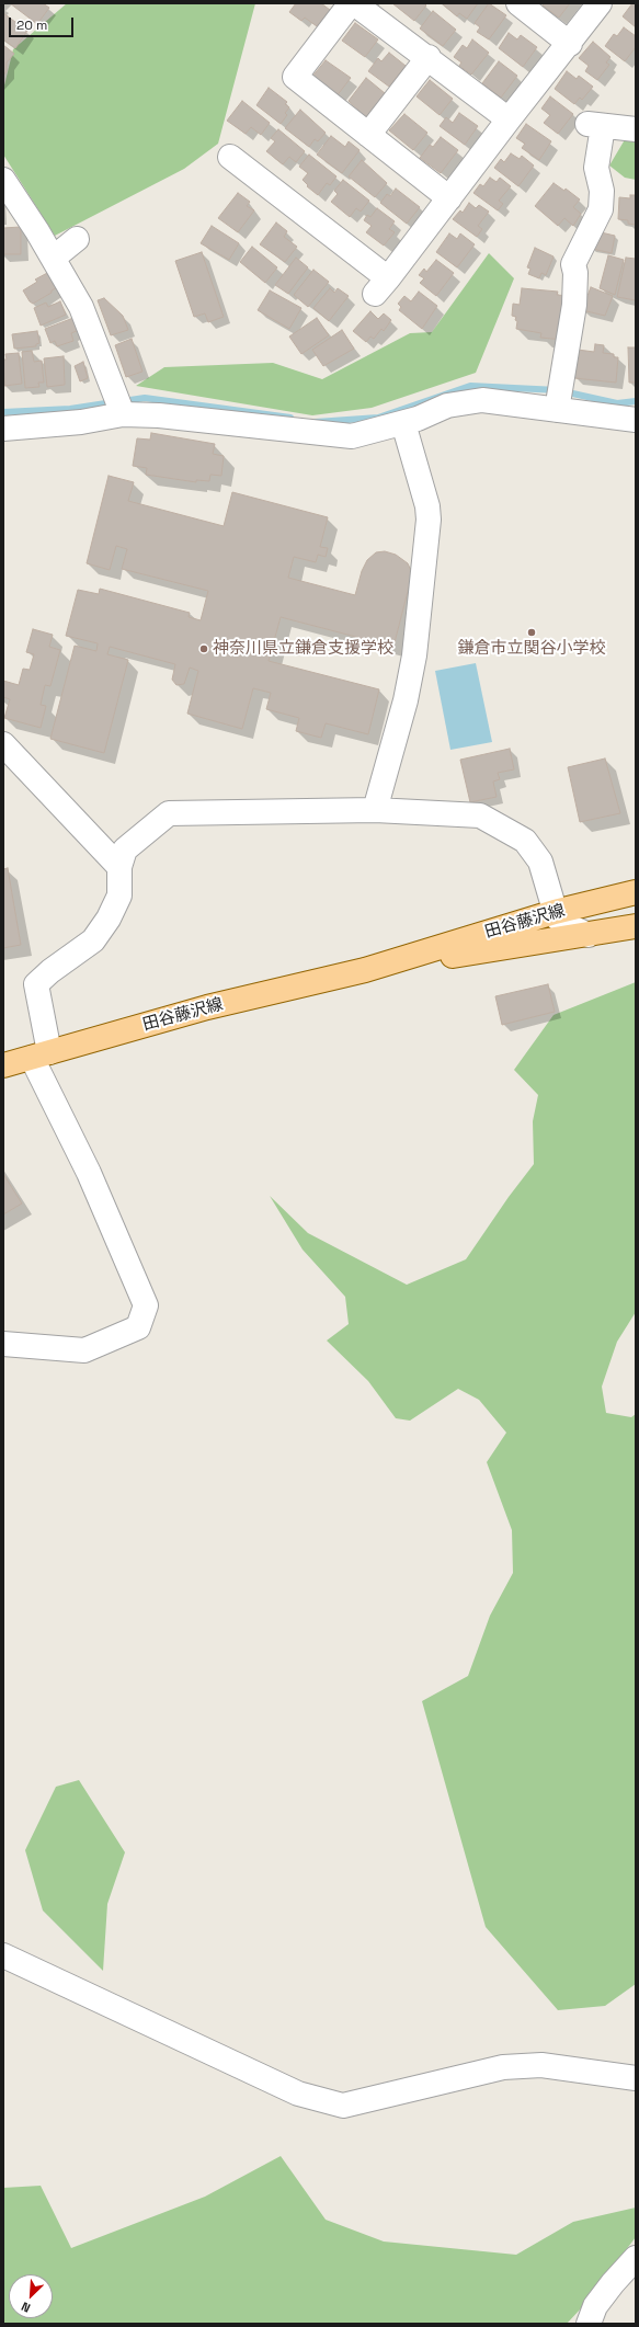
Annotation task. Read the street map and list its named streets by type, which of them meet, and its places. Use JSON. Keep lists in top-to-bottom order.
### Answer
{
  "streets": {
    "main road": ["田谷藤沢線"]
  },
  "places": ["鎌倉市立関谷小学校", "神奈川県立鎌倉支援学校"],
  "scale_bar": "20 m",
  "north": "bottom left"
}
